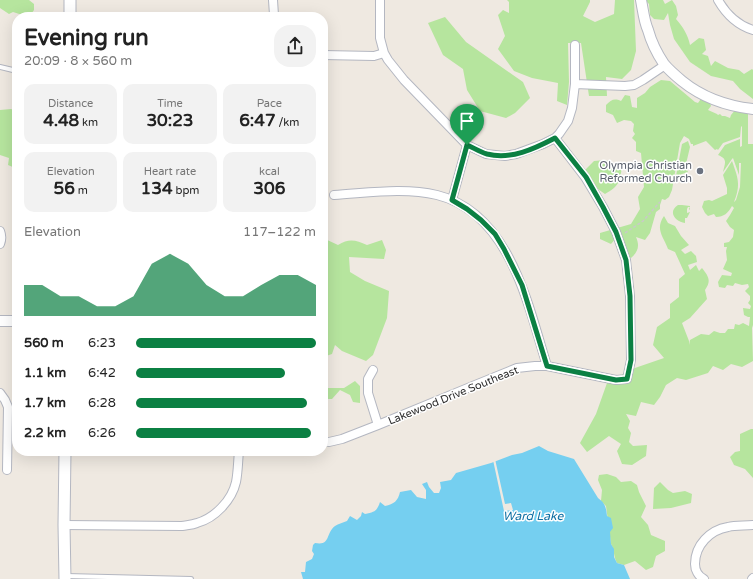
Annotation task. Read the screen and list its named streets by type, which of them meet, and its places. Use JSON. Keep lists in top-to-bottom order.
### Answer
{
  "streets": {
    "street": ["Lakewood Drive Southeast"]
  },
  "water": ["Ward Lake"],
  "places": ["Olympia Christian Reformed Church"],
  "page": {
    "heading": ["Evening run", "20:09 · 8 × 560 m"],
    "stats": [
      ["Distance", "4.48 km"],
      ["Time", "30:23"],
      ["Pace", "6:47 /km"],
      ["Elevation", "56 m"],
      ["Heart rate", "134 bpm"],
      ["kcal", "306"]
    ],
    "chart": ["Elevation", "117–122 m"],
    "list": [
      {
        "name": "560 m",
        "note": "6:23"
      },
      {
        "name": "1.1 km",
        "note": "6:42"
      },
      {
        "name": "1.7 km",
        "note": "6:28"
      },
      {
        "name": "2.2 km",
        "note": "6:26"
      }
    ]
  }
}
